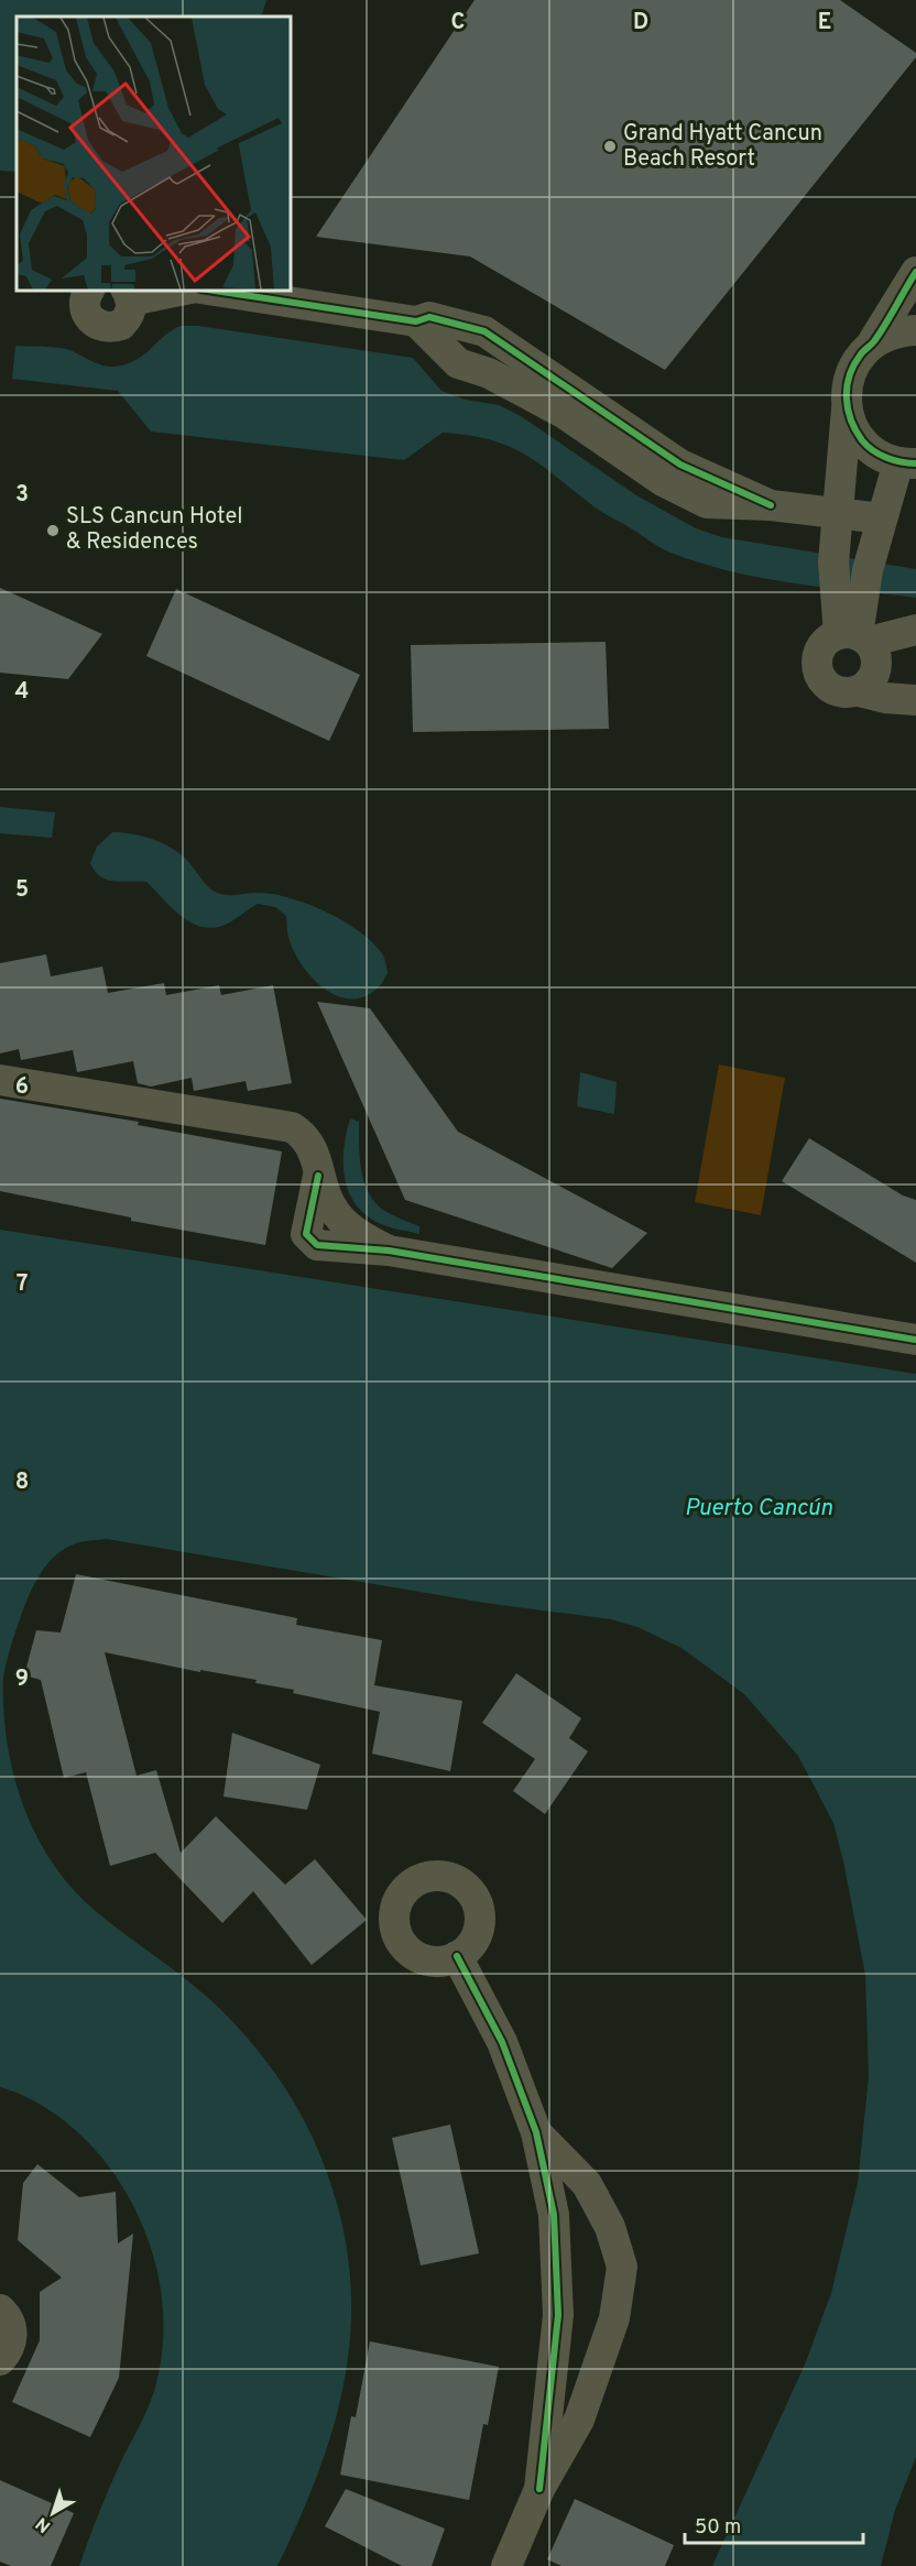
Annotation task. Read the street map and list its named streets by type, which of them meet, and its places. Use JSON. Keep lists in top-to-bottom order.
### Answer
{
  "water": ["Puerto Cancún"],
  "places": ["Grand Hyatt Cancun Beach Resort", "SLS Cancun Hotel & Residences"],
  "scale_bar": "50 m",
  "north": "bottom left",
  "grid": {
    "columns": ["C", "D", "E"],
    "rows": [
      "3",
      "4",
      "5",
      "6",
      "7",
      "8",
      "9"
    ]
  }
}
